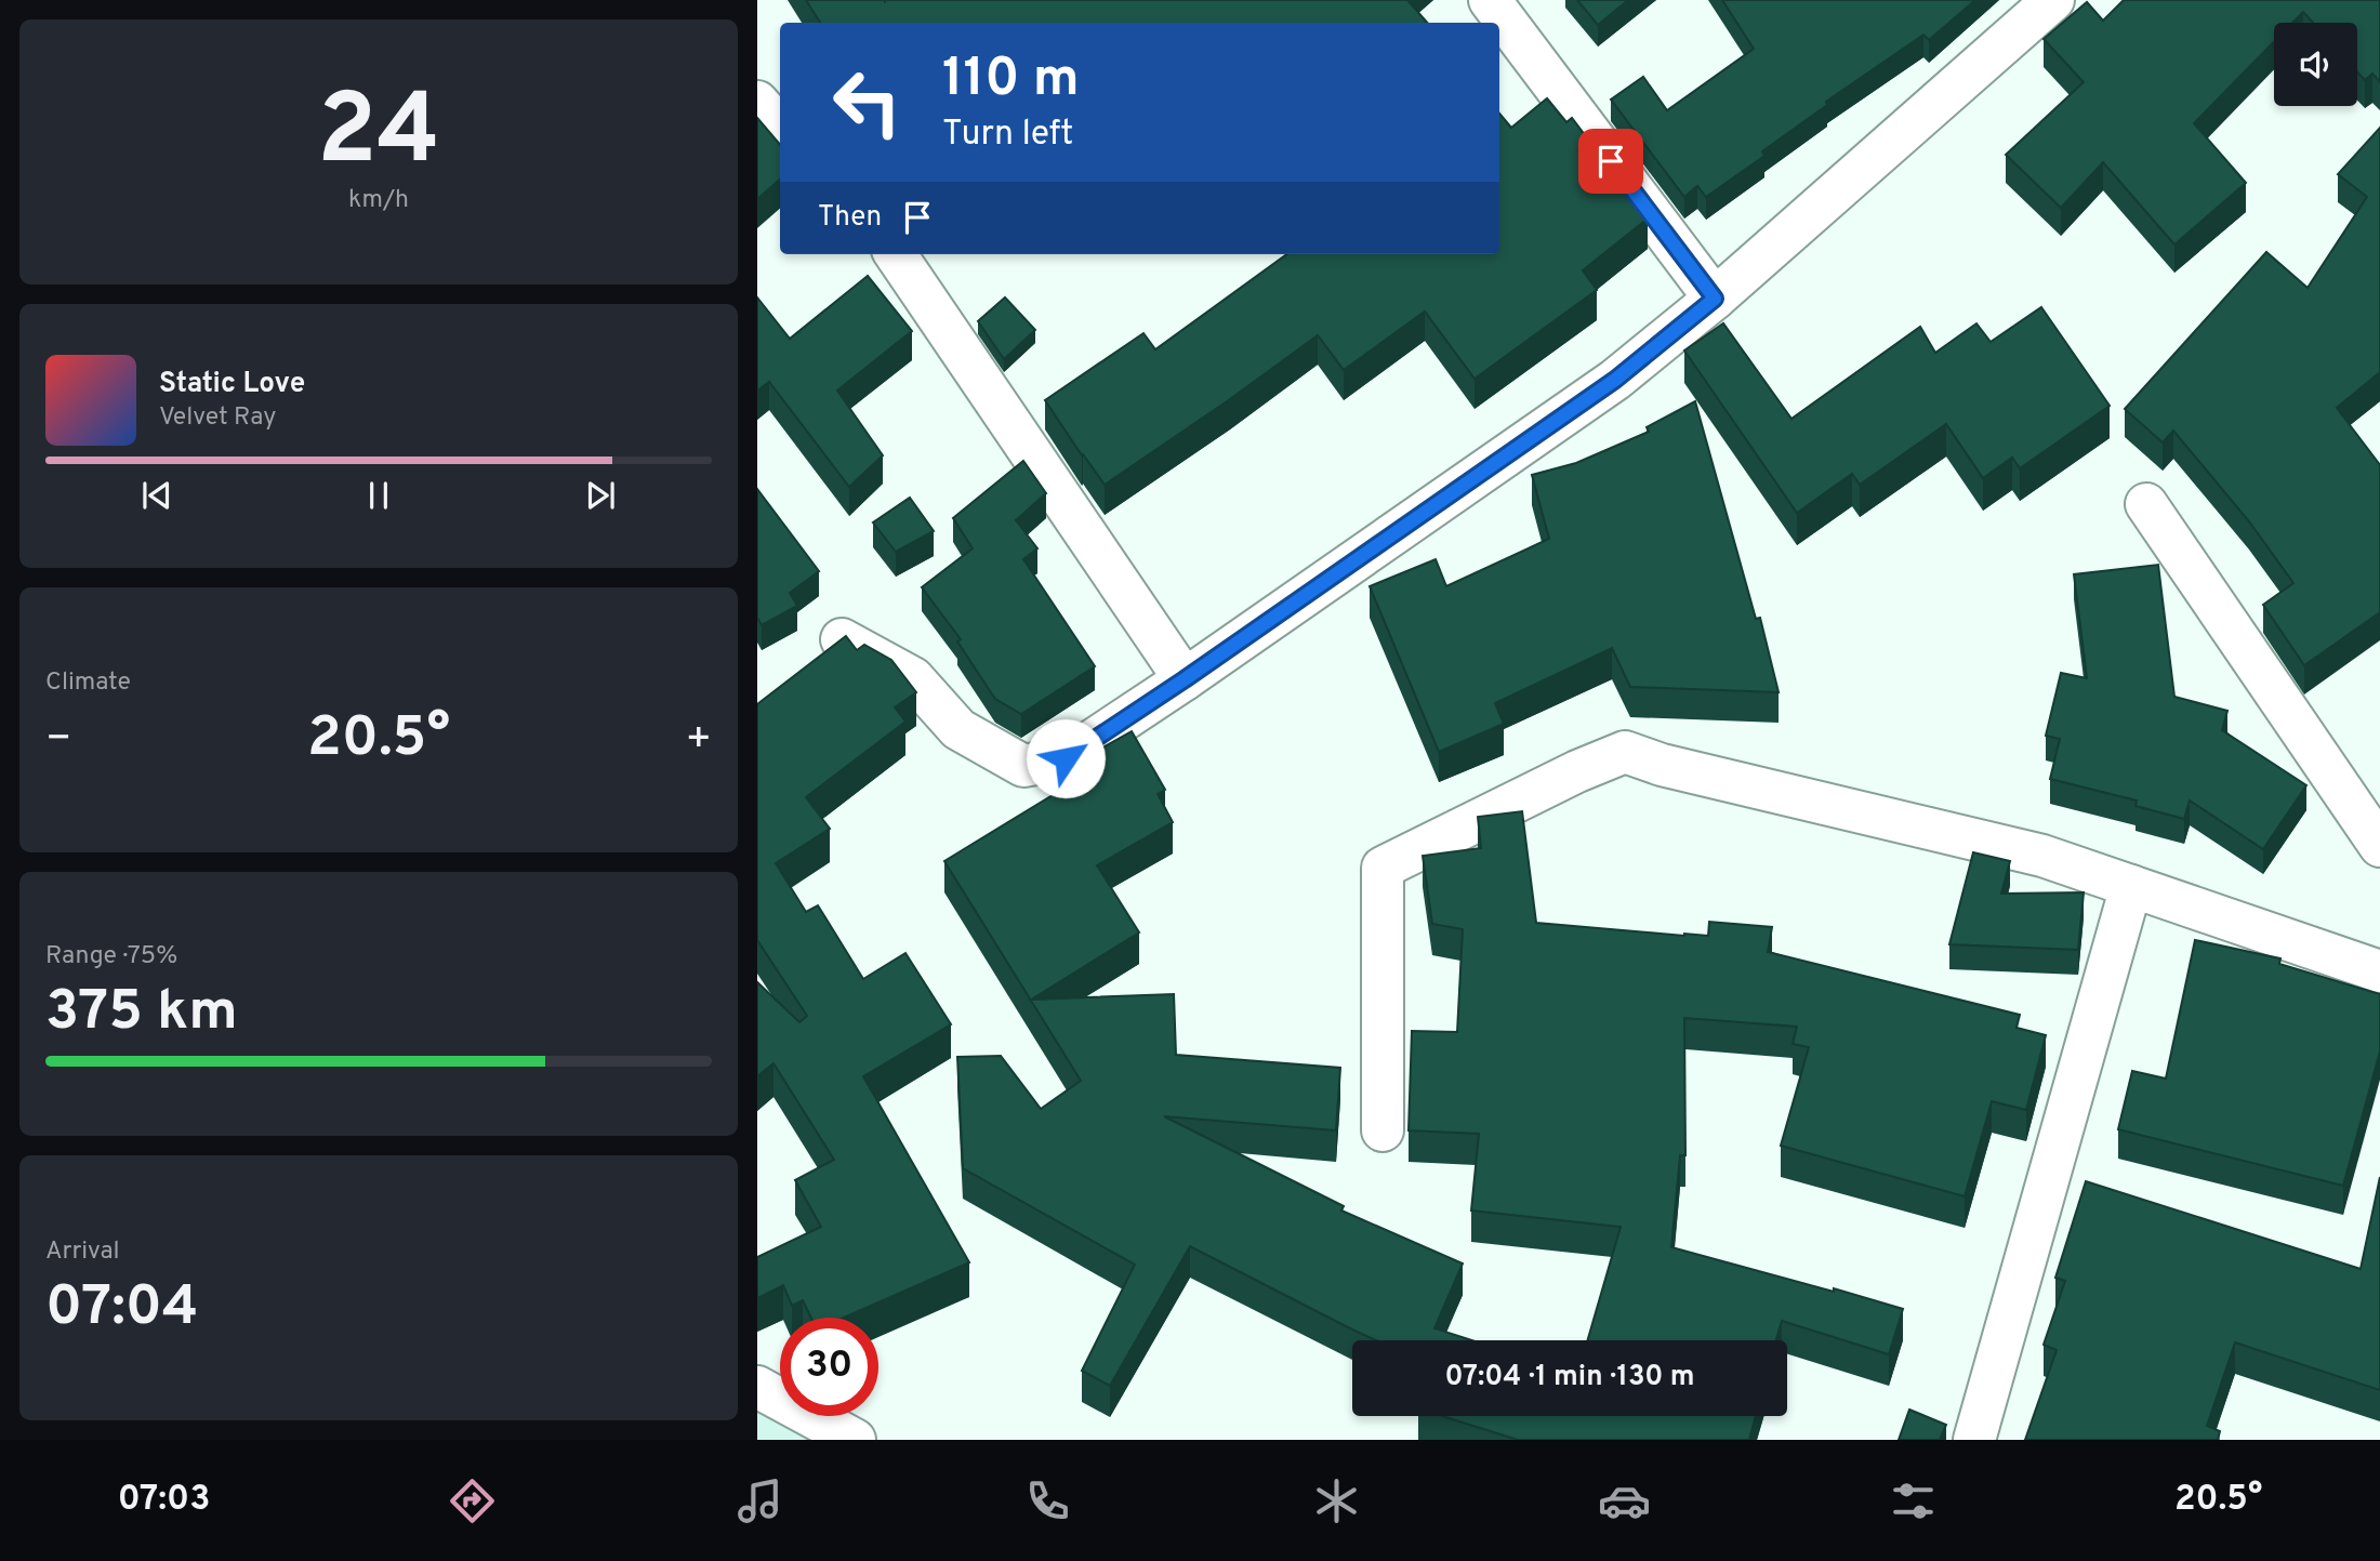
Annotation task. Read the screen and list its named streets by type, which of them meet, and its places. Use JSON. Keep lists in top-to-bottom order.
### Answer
{
  "page": {
    "tile": [
      ["24", "km/h"],
      "Climate",
      ["Range · 75%", "375 km"],
      ["Arrival", "07:04"]
    ],
    "turn": ["110 m", "Turn left"],
    "then": "Then",
    "song": ["Static Love", "Velvet Ray"],
    "heat": ["−", "20.5°", "+"],
    "limit": "30",
    "trip": "07:04 · 1 min · 130 m",
    "tabs": ["07:03", "20.5°"]
  }
}
